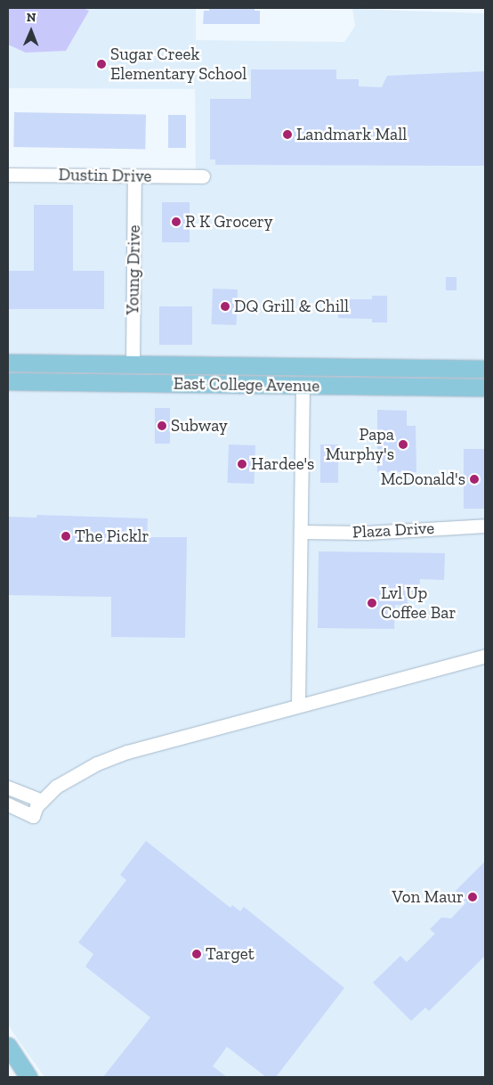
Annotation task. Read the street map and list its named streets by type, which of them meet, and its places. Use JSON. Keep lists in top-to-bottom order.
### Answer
{
  "streets": {
    "main road": ["East College Avenue"],
    "street": ["Dustin Drive", "Young Drive", "Plaza Drive"]
  },
  "crossings": [
    ["Dustin Drive", "Young Drive"],
    ["Young Drive", "East College Avenue"]
  ],
  "places": [
    "Sugar Creek Elementary School",
    "Landmark Mall",
    "R K Grocery",
    "DQ Grill & Chill",
    "Subway",
    "Papa Murphy's",
    "Hardee's",
    "McDonald's",
    "The Picklr",
    "Lvl Up Coffee Bar",
    "Von Maur",
    "Target"
  ],
  "north": "top"
}
